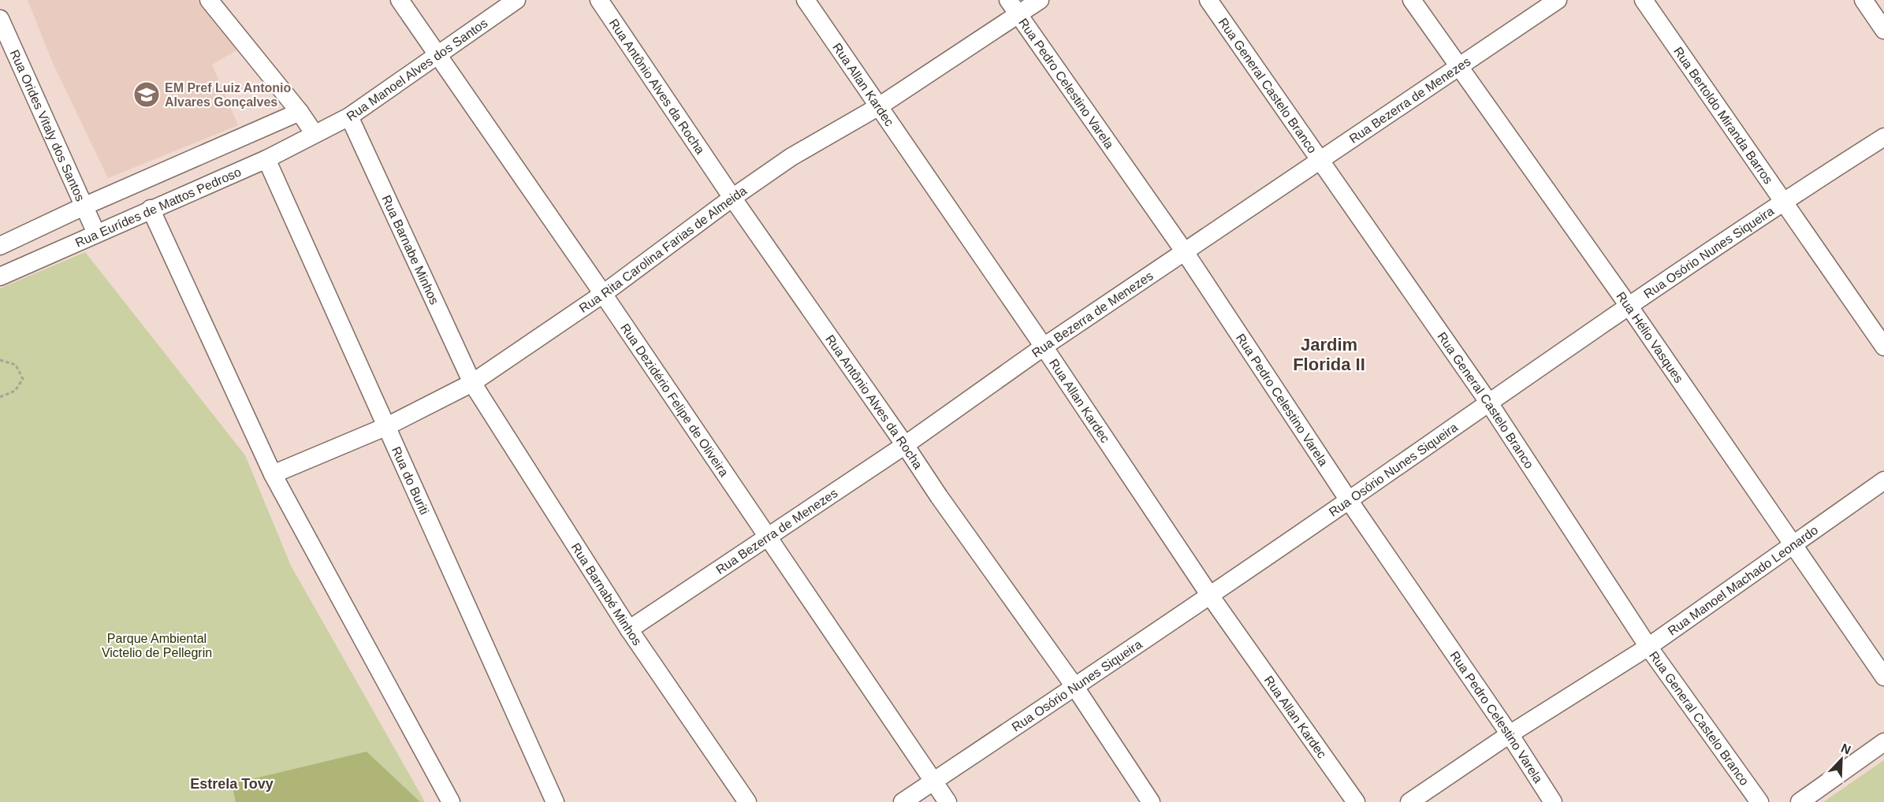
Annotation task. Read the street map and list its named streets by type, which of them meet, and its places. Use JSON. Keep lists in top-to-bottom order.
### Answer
{
  "streets": {
    "street": [
      "Rua Manoel Alves dos Santos",
      "Rua Pedro Celestino Varela",
      "Rua Allan Kardec",
      "Rua General Castelo Branco",
      "Rua Antônio Alves da Rocha",
      "Rua Bezerra de Menezes",
      "Rua Bertoldo Miranda Barros",
      "Rua Orides Vitaly dos Santos",
      "Rua Eurídes de Mattos Pedroso",
      "Rua Rita Carolina Farias de Almeida",
      "Rua Barnabe Minhos",
      "Rua Osório Nunes Siqueira",
      "Rua Hélio Vasques",
      "Rua Dezidério Felipe de Oliveira",
      "Rua do Buriti",
      "Rua Manoel Machado Leonardo",
      "Rua Barnabé Minhos"
    ]
  },
  "crossings": [
    ["Rua Manoel Alves dos Santos", "Rua Eurídes de Mattos Pedroso"],
    ["Rua Manoel Alves dos Santos", "Rua Barnabe Minhos"],
    ["Rua Manoel Alves dos Santos", "Rua Dezidério Felipe de Oliveira"],
    ["Rua Pedro Celestino Varela", "Rua Bezerra de Menezes"],
    ["Rua Pedro Celestino Varela", "Rua Rita Carolina Farias de Almeida"],
    ["Rua Pedro Celestino Varela", "Rua Osório Nunes Siqueira"],
    ["Rua Pedro Celestino Varela", "Rua Manoel Machado Leonardo"],
    ["Rua Allan Kardec", "Rua Bezerra de Menezes"],
    ["Rua Allan Kardec", "Rua Rita Carolina Farias de Almeida"],
    ["Rua Allan Kardec", "Rua Osório Nunes Siqueira"],
    ["Rua General Castelo Branco", "Rua Bezerra de Menezes"],
    ["Rua General Castelo Branco", "Rua Osório Nunes Siqueira"],
    ["Rua General Castelo Branco", "Rua Manoel Machado Leonardo"],
    ["Rua Antônio Alves da Rocha", "Rua Bezerra de Menezes"],
    ["Rua Antônio Alves da Rocha", "Rua Rita Carolina Farias de Almeida"],
    ["Rua Antônio Alves da Rocha", "Rua Osório Nunes Siqueira"],
    ["Rua Bezerra de Menezes", "Rua Hélio Vasques"],
    ["Rua Bezerra de Menezes", "Rua Dezidério Felipe de Oliveira"],
    ["Rua Bezerra de Menezes", "Rua Barnabé Minhos"],
    ["Rua Bertoldo Miranda Barros", "Rua Osório Nunes Siqueira"],
    ["Rua Orides Vitaly dos Santos", "Rua Eurídes de Mattos Pedroso"],
    ["Rua Eurídes de Mattos Pedroso", "Rua do Buriti"],
    ["Rua Rita Carolina Farias de Almeida", "Rua Barnabe Minhos"],
    ["Rua Rita Carolina Farias de Almeida", "Rua Dezidério Felipe de Oliveira"],
    ["Rua Rita Carolina Farias de Almeida", "Rua do Buriti"],
    ["Rua Rita Carolina Farias de Almeida", "Rua Barnabé Minhos"],
    ["Rua Barnabe Minhos", "Rua Barnabé Minhos"],
    ["Rua Osório Nunes Siqueira", "Rua Hélio Vasques"],
    ["Rua Osório Nunes Siqueira", "Rua Dezidério Felipe de Oliveira"],
    ["Rua Hélio Vasques", "Rua Manoel Machado Leonardo"]
  ],
  "districts": ["Jardim Florida II", "Estrela Tovy"],
  "parks": ["Parque Ambiental Victelio de Pellegrin"],
  "places": {
    "school or university": ["EM Pref Luiz Antonio Alvares Gonçalves"]
  },
  "north": "top right"
}
